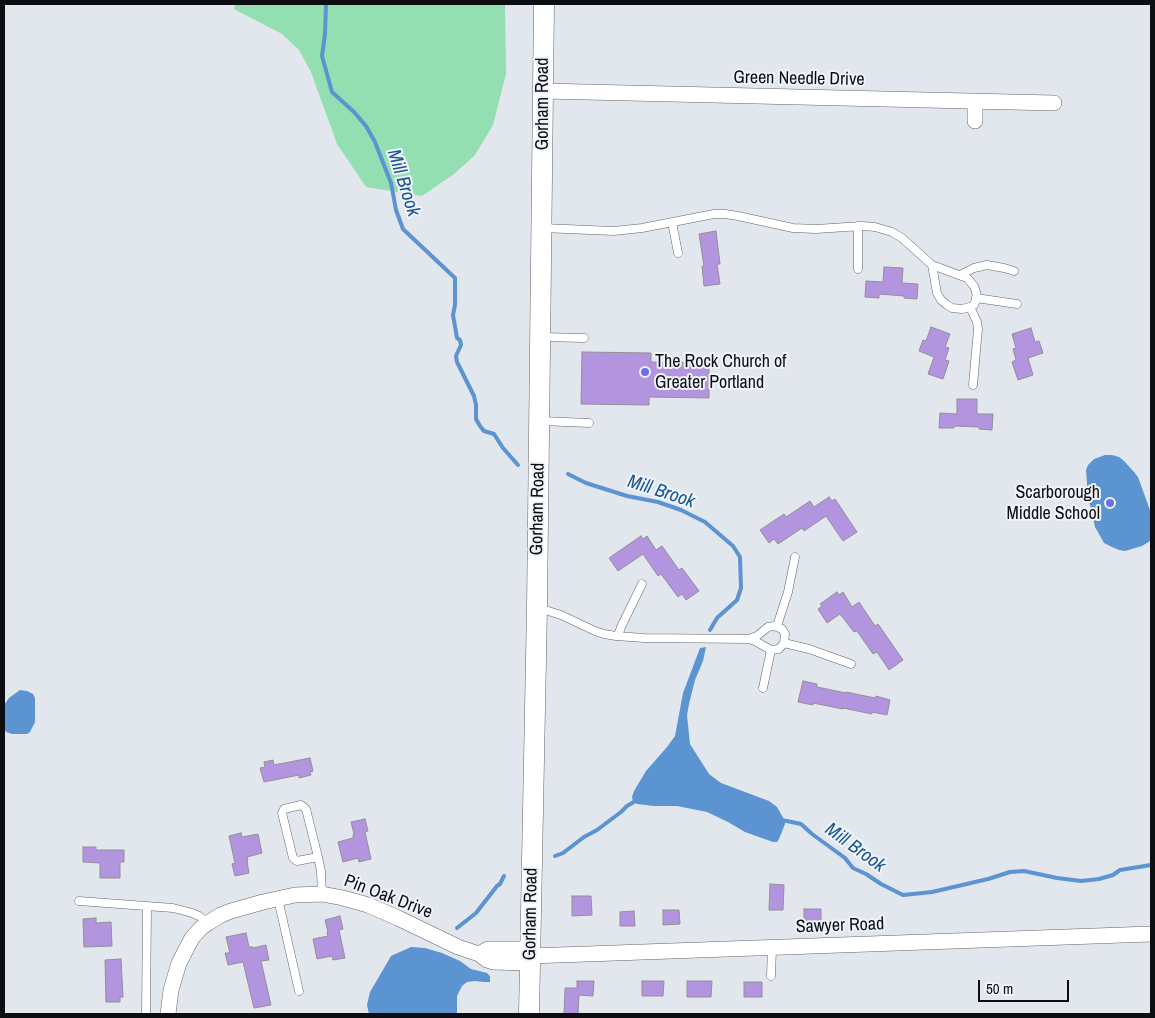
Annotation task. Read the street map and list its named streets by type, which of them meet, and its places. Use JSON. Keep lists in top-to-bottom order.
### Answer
{
  "streets": {
    "main road": ["Gorham Road"],
    "street": ["Green Needle Drive", "Pin Oak Drive", "Sawyer Road"]
  },
  "crossings": [
    ["Green Needle Drive", "Gorham Road"],
    ["Gorham Road", "Sawyer Road"],
    ["Pin Oak Drive", "Sawyer Road"]
  ],
  "water": ["Mill Brook"],
  "places": ["The Rock Church of Greater Portland", "Scarborough Middle School"],
  "scale_bar": "50 m"
}
